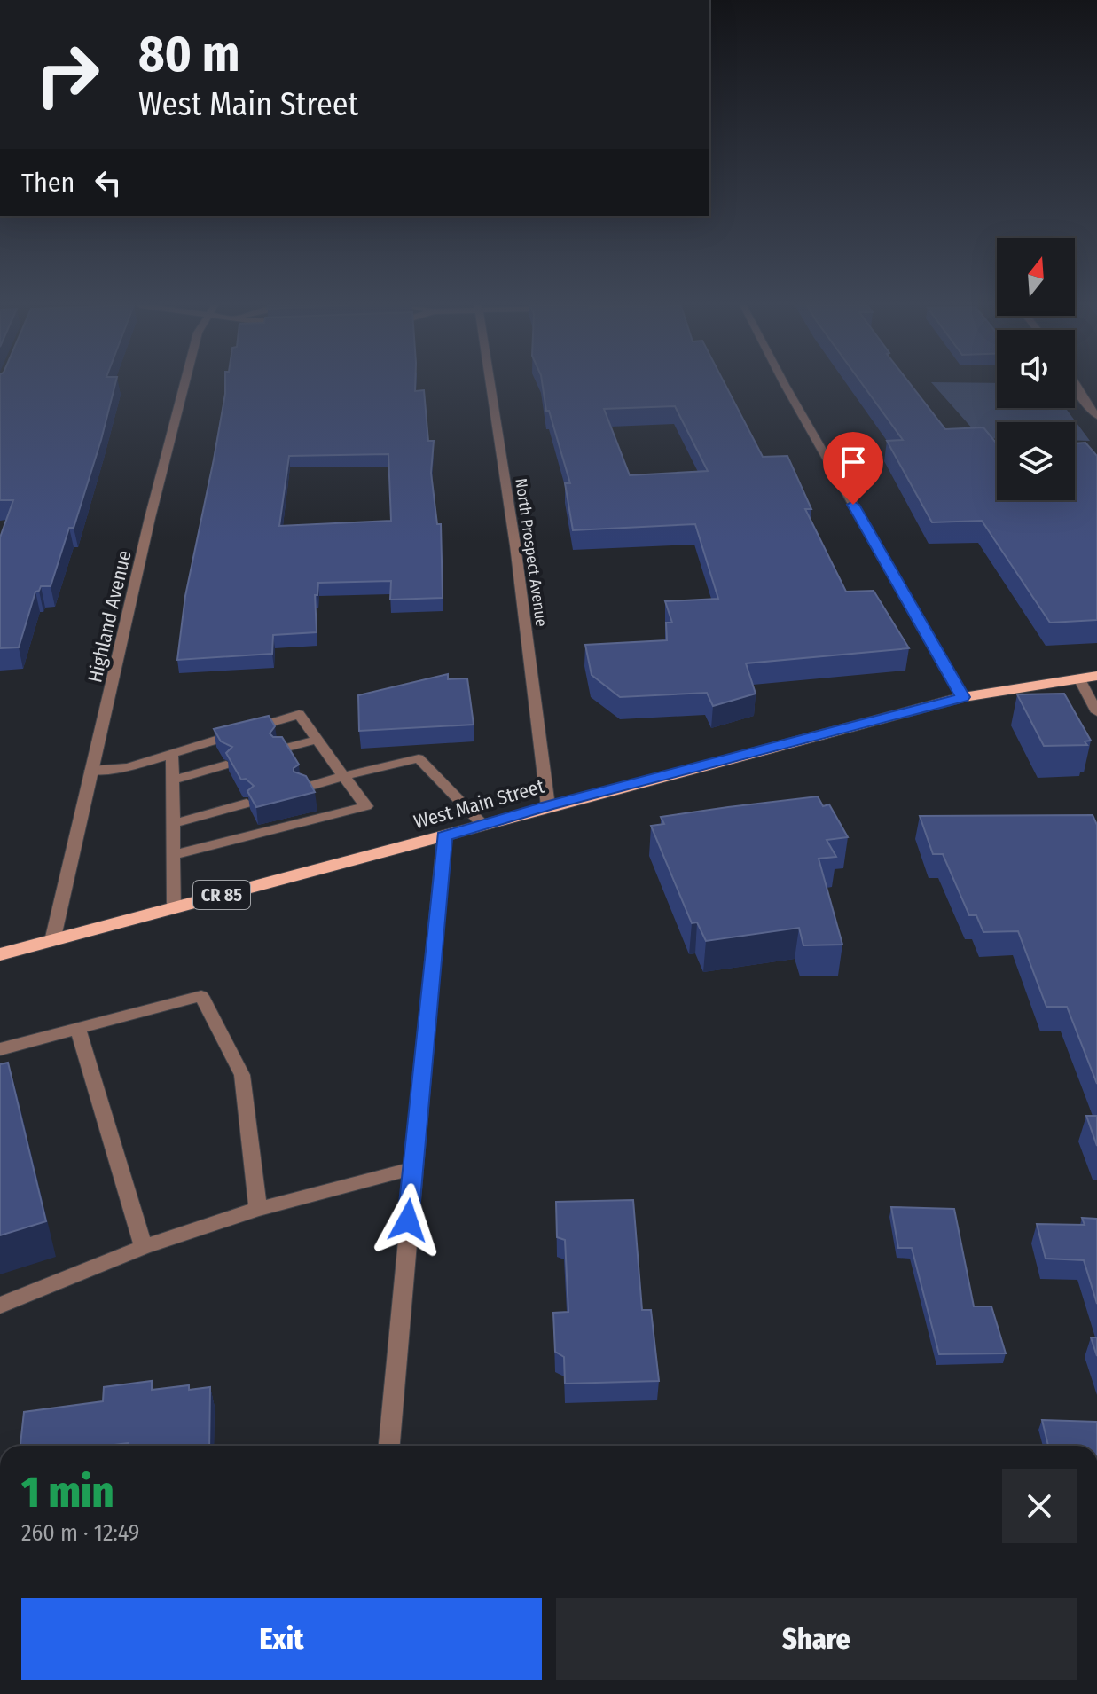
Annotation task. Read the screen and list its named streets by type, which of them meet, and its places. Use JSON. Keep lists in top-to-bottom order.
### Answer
{
  "streets": {
    "main road": ["West Main Street", "CR 85"],
    "street": ["North Prospect Avenue", "Highland Avenue"]
  },
  "crossings": [
    ["North Prospect Avenue", "West Main Street"],
    ["Highland Avenue", "West Main Street"]
  ],
  "north": "top",
  "page": {
    "turn": ["80 m", "West Main Street"],
    "then": "Then",
    "heading": ["1 min", "260 m · 12:49"],
    "buttons": ["Exit", "Share"]
  }
}
